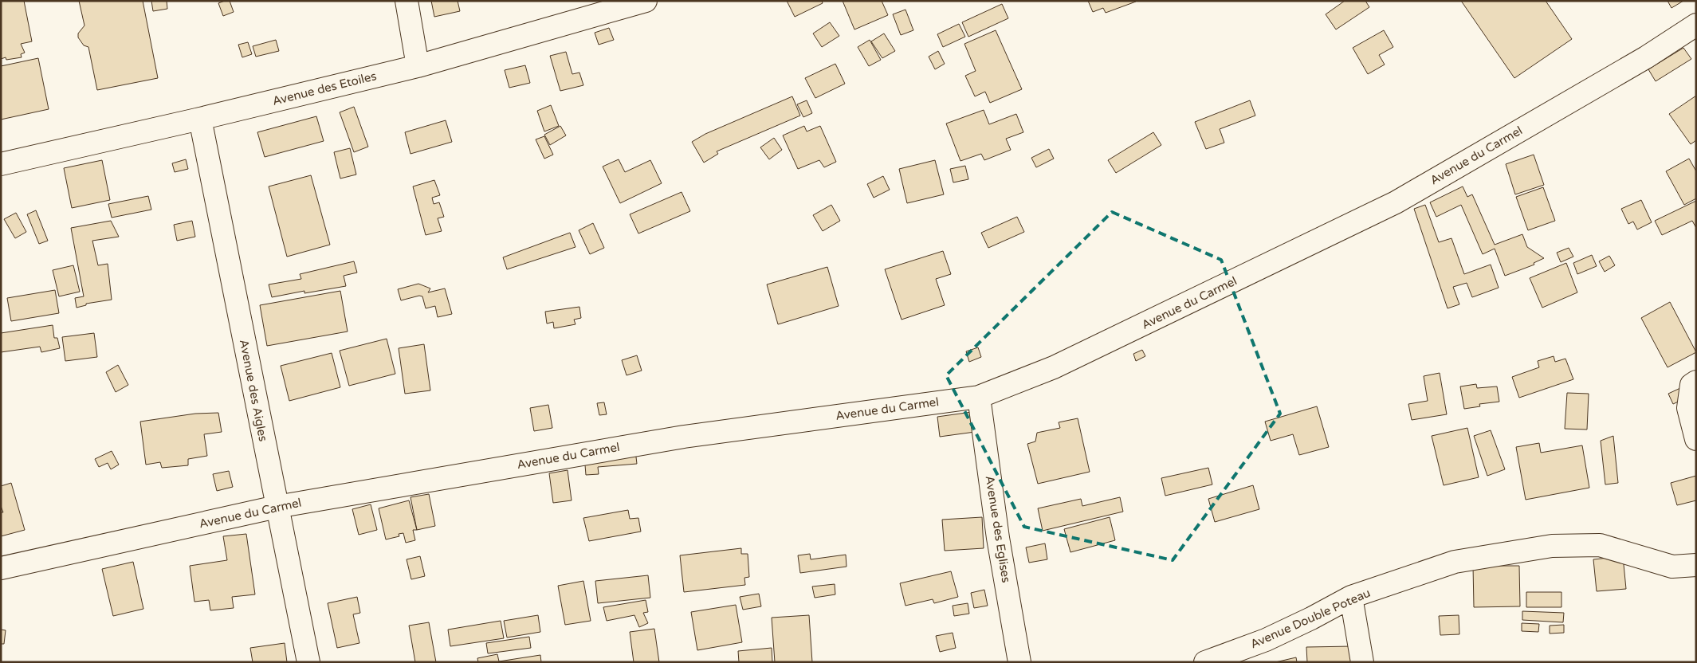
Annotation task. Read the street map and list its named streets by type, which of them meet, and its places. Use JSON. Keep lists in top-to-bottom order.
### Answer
{
  "streets": {
    "street": [
      "Avenue des Etoiles",
      "Avenue du Carmel",
      "Avenue des Aigles",
      "Avenue des Eglises",
      "Avenue Double Poteau"
    ]
  },
  "crossings": [
    ["Avenue des Etoiles", "Avenue des Aigles"],
    ["Avenue du Carmel", "Avenue des Aigles"],
    ["Avenue du Carmel", "Avenue des Eglises"]
  ]
}
